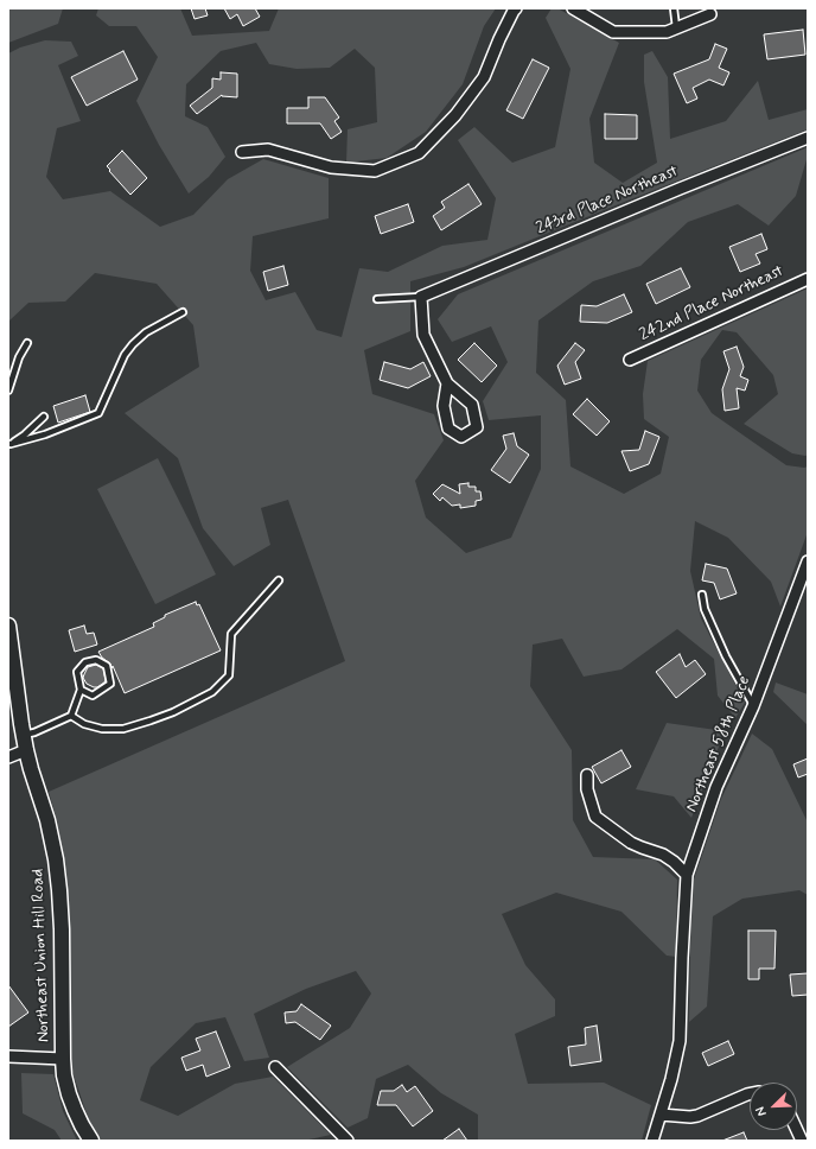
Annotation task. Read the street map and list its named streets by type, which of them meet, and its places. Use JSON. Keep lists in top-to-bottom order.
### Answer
{
  "streets": {
    "street": [
      "243rd Place Northeast",
      "242nd Place Northeast",
      "Northeast 58th Place",
      "Northeast Union Hill Road"
    ]
  },
  "north": "bottom left"
}
